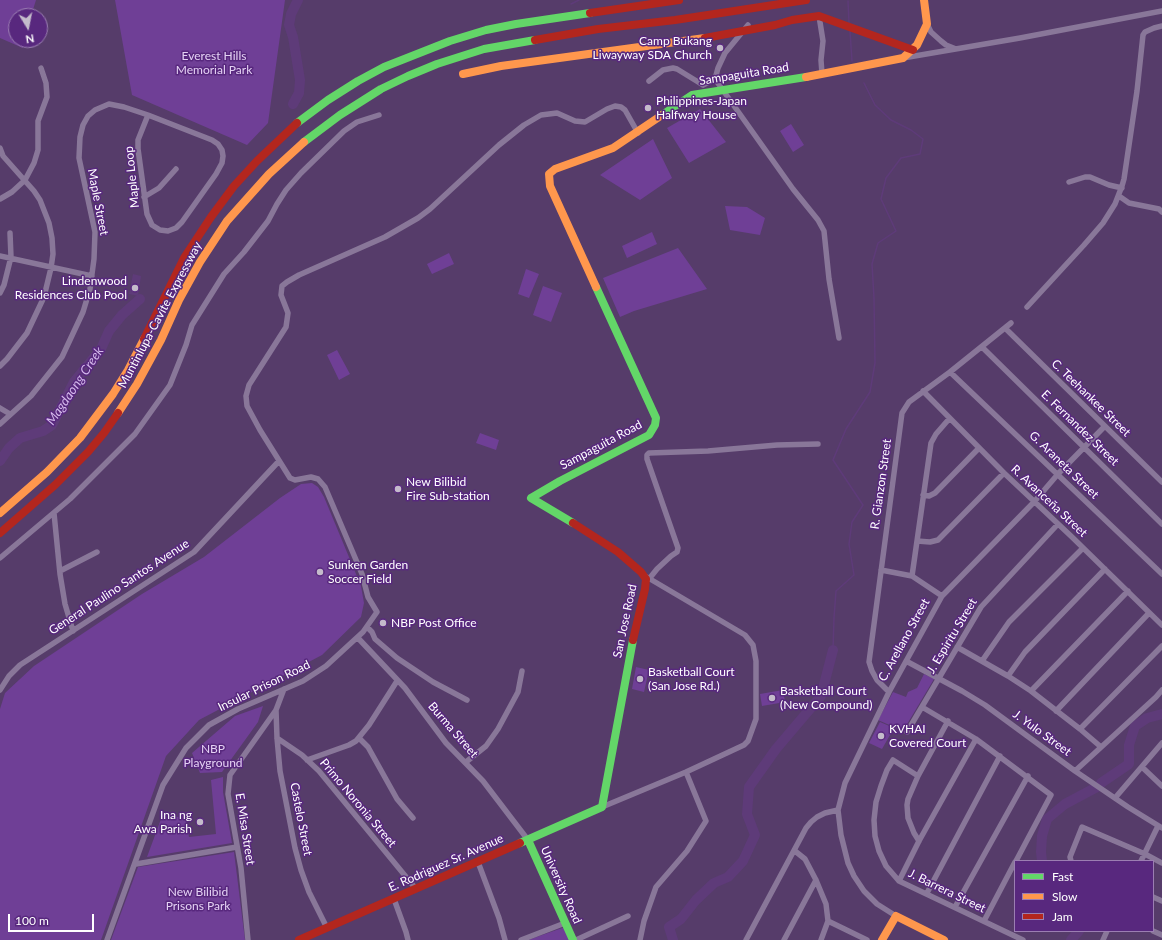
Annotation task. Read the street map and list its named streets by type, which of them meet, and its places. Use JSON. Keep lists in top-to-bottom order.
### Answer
{
  "streets": {
    "main road": [
      "Sampaguita Road",
      "Muntinlupa-Cavite Expressway",
      "San Jose Road",
      "C. Arellano Street",
      "E. Rodriguez Sr. Avenue",
      "University Road"
    ],
    "street": [
      "Maple Loop",
      "Maple Street",
      "C. Teehankee Street",
      "E. Fernandez Street",
      "G. Araneta Street",
      "R. Gianzon Street",
      "R. Avanceña Street",
      "General Paulino Santos Avenue",
      "J. Espiritu Street",
      "Insular Prison Road",
      "Burma Street",
      "J. Yulo Street",
      "Primo Noronia Street",
      "Castelo Street",
      "E. Misa Street",
      "J. Barrera Street"
    ]
  },
  "crossings": [
    ["Sampaguita Road", "San Jose Road"],
    ["Maple Loop", "Maple Street"],
    ["C. Teehankee Street", "R. Gianzon Street"],
    ["C. Teehankee Street", "C. Arellano Street"],
    ["E. Fernandez Street", "R. Gianzon Street"],
    ["E. Fernandez Street", "C. Arellano Street"],
    ["G. Araneta Street", "R. Gianzon Street"],
    ["G. Araneta Street", "C. Arellano Street"],
    ["R. Gianzon Street", "R. Avanceña Street"],
    ["R. Gianzon Street", "C. Arellano Street"],
    ["R. Avanceña Street", "J. Espiritu Street"],
    ["R. Avanceña Street", "C. Arellano Street"],
    ["General Paulino Santos Avenue", "Insular Prison Road"],
    ["San Jose Road", "E. Rodriguez Sr. Avenue"],
    ["J. Espiritu Street", "J. Yulo Street"],
    ["C. Arellano Street", "J. Yulo Street"],
    ["Insular Prison Road", "Burma Street"],
    ["Insular Prison Road", "E. Misa Street"],
    ["Burma Street", "E. Rodriguez Sr. Avenue"],
    ["Burma Street", "University Road"],
    ["Primo Noronia Street", "Castelo Street"],
    ["Primo Noronia Street", "E. Rodriguez Sr. Avenue"],
    ["Castelo Street", "E. Misa Street"],
    ["Castelo Street", "E. Rodriguez Sr. Avenue"],
    ["E. Rodriguez Sr. Avenue", "University Road"]
  ],
  "water": ["Magdaong Creek"],
  "parks": ["Everest Hills Memorial Park", "NBP Playground", "New Bilibid Prisons Park"],
  "places": [
    "Camp Bukang Liwayway SDA Church",
    "Philippines-Japan Halfway House",
    "Lindenwood Residences Club Pool",
    "New Bilibid Fire Sub-station",
    "Sunken Garden Soccer Field",
    "NBP Post Office",
    "Basketball Court (San Jose Rd.)",
    "Basketball Court (New Compound)",
    "KVHAI Covered Court",
    "Ina ng Awa Parish"
  ],
  "legend": ["Fast", "Slow", "Jam"],
  "scale_bar": "100 m",
  "north": "bottom"
}
